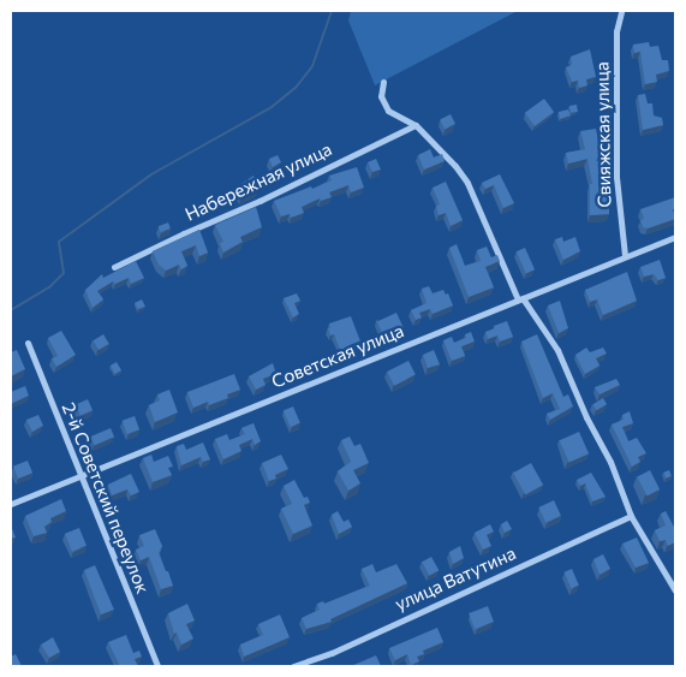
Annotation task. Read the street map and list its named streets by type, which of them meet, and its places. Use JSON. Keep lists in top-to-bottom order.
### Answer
{
  "streets": {
    "street": [
      "Свияжская улица",
      "Набережная улица",
      "Советская улица",
      "2-й Советский переулок",
      "улица Ватутина"
    ]
  },
  "crossings": [
    ["Свияжская улица", "Советская улица"],
    ["Советская улица", "2-й Советский переулок"]
  ]
}
